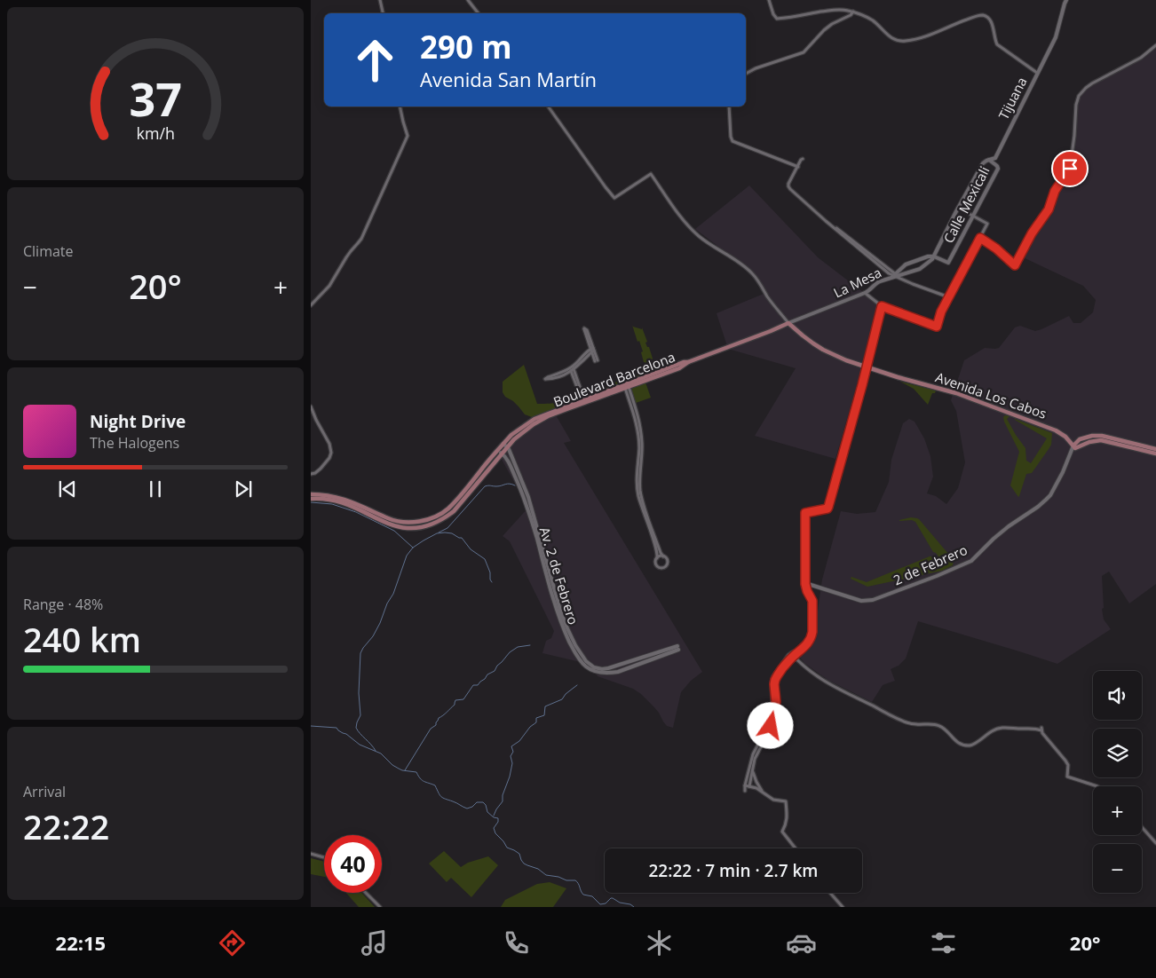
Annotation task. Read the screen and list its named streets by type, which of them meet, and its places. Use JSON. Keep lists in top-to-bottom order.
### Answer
{
  "streets": {
    "main road": [
      "Tijuana",
      "Calle Mexicali",
      "La Mesa",
      "Boulevard Barcelona",
      "Avenida Los Cabos",
      "2 de Febrero",
      "Av. 2 de Febrero"
    ]
  },
  "crossings": [
    ["Tijuana", "Calle Mexicali"],
    ["Tijuana", "La Mesa"],
    ["Calle Mexicali", "La Mesa"],
    ["La Mesa", "Boulevard Barcelona"],
    ["La Mesa", "Avenida Los Cabos"],
    ["Boulevard Barcelona", "Avenida Los Cabos"],
    ["Avenida Los Cabos", "2 de Febrero"]
  ],
  "page": {
    "turn": ["290 m", "Avenida San Martín"],
    "tile": [
      "Climate",
      ["Range · 48%", "240 km"],
      ["Arrival", "22:22"]
    ],
    "heat": ["−", "20°", "+"],
    "song": ["Night Drive", "The Halogens"],
    "map_buttons": ["+", "−"],
    "limit": "40",
    "trip": "22:22 · 7 min · 2.7 km",
    "tabs": ["22:15", "20°"],
    "gauge": ["37", "km/h"]
  }
}
